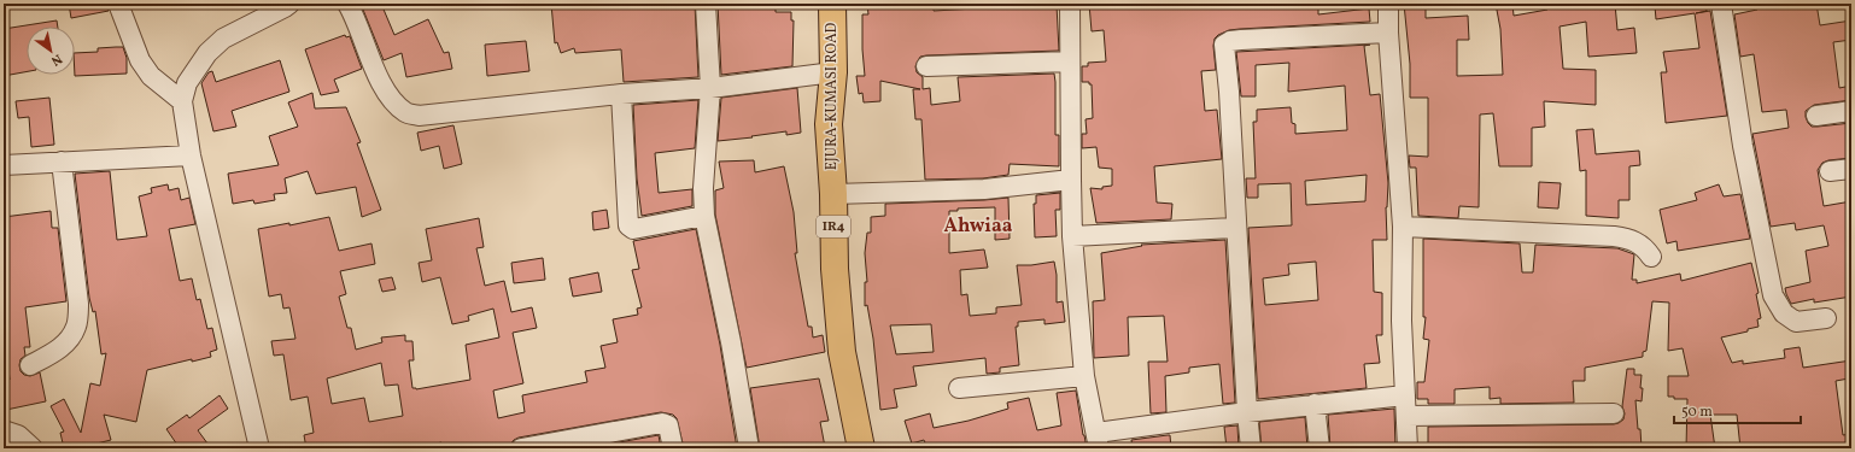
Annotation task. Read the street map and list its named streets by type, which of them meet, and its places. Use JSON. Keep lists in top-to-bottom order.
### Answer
{
  "streets": {
    "main road": ["EJURA-KUMASI ROAD", "IR4"]
  },
  "districts": ["Ahwiaa"],
  "scale_bar": "50 m",
  "north": "bottom right"
}
